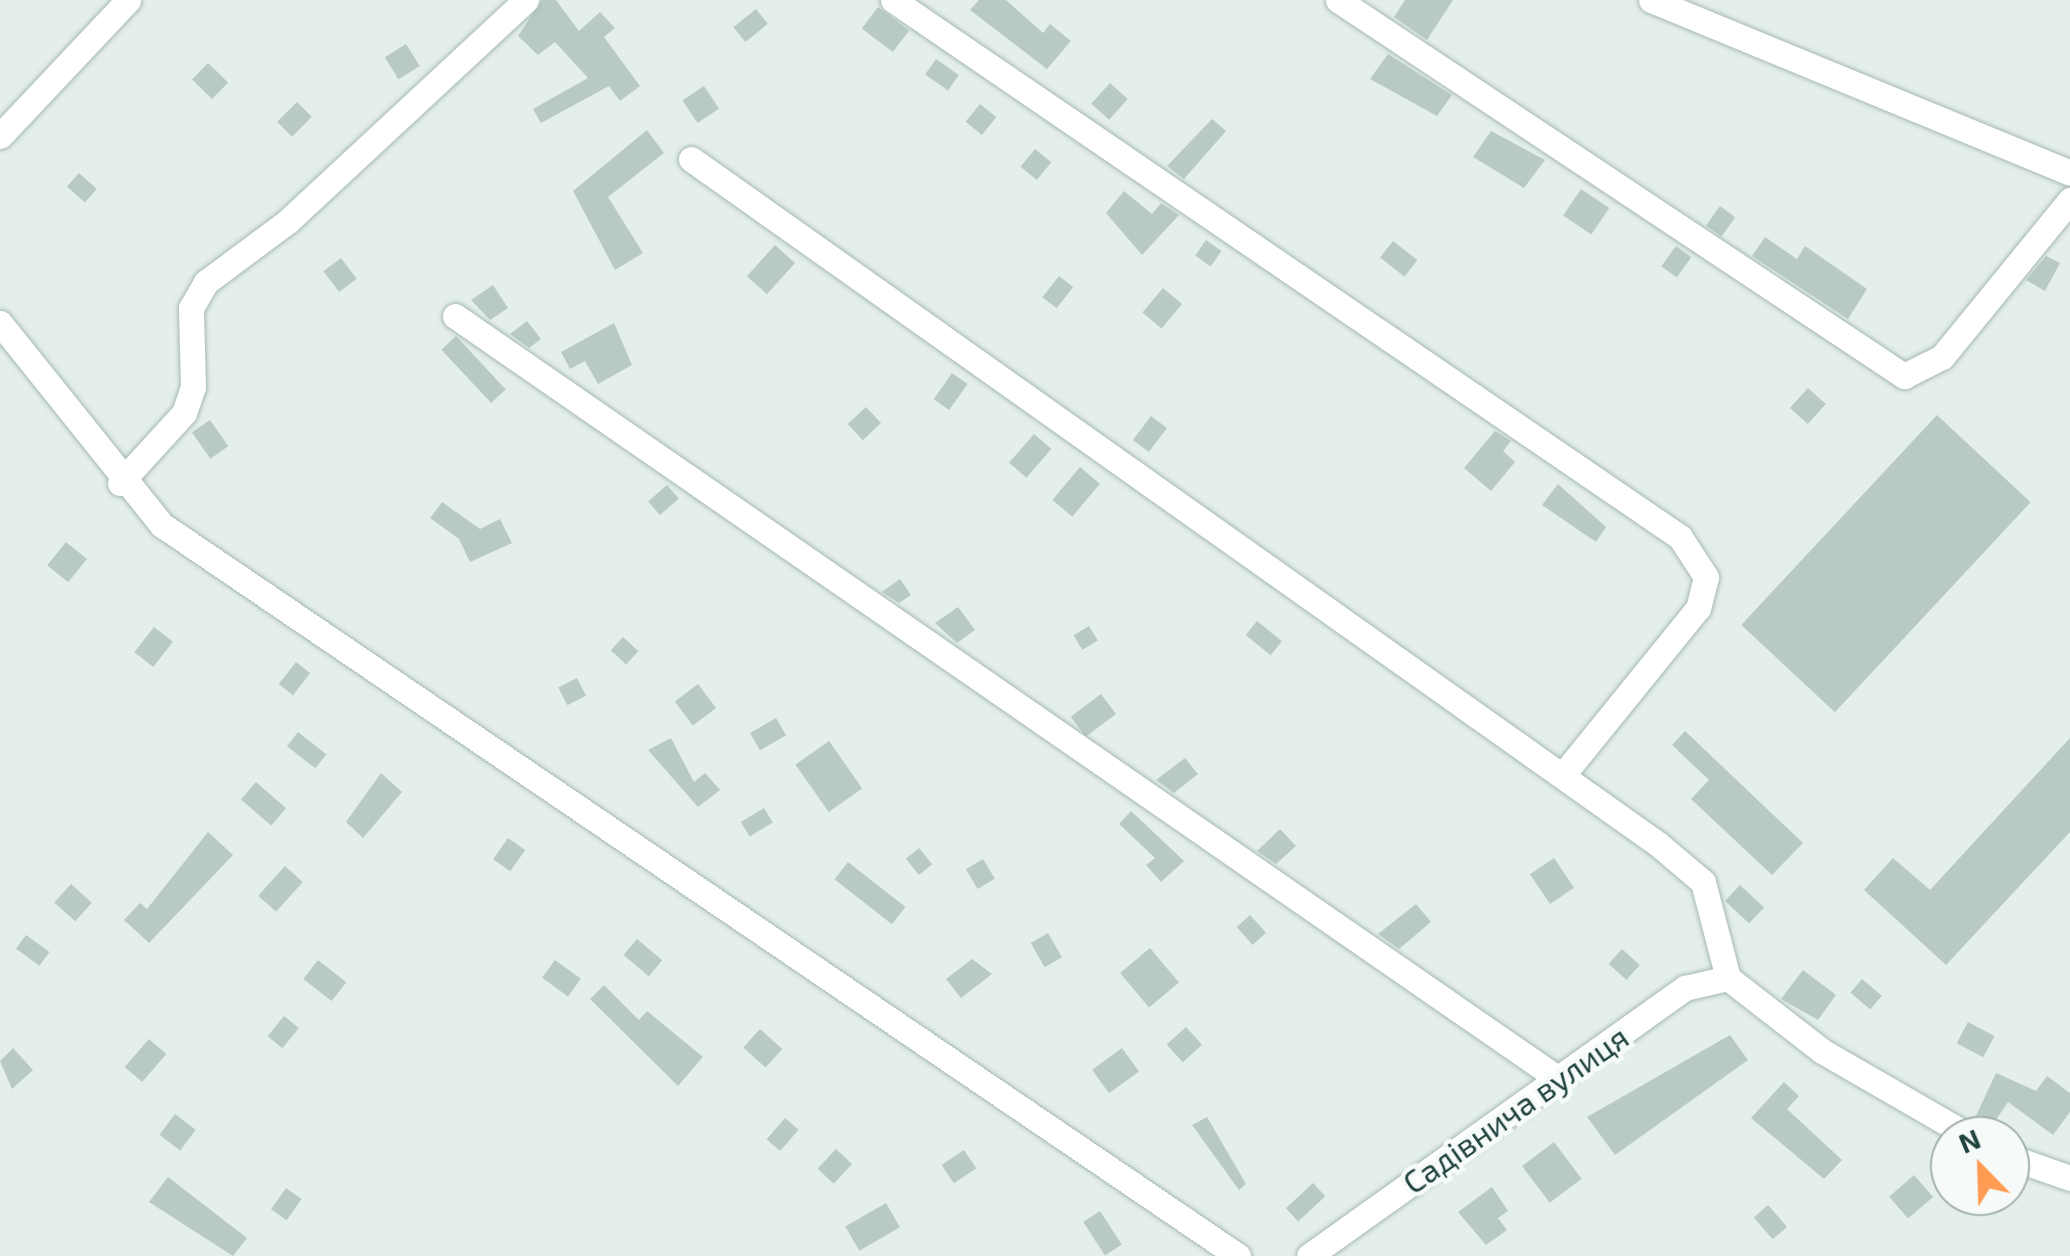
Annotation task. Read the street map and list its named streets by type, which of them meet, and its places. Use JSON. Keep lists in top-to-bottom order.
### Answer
{
  "streets": {
    "street": ["Садівнича вулиця"]
  },
  "north": "top left"
}
